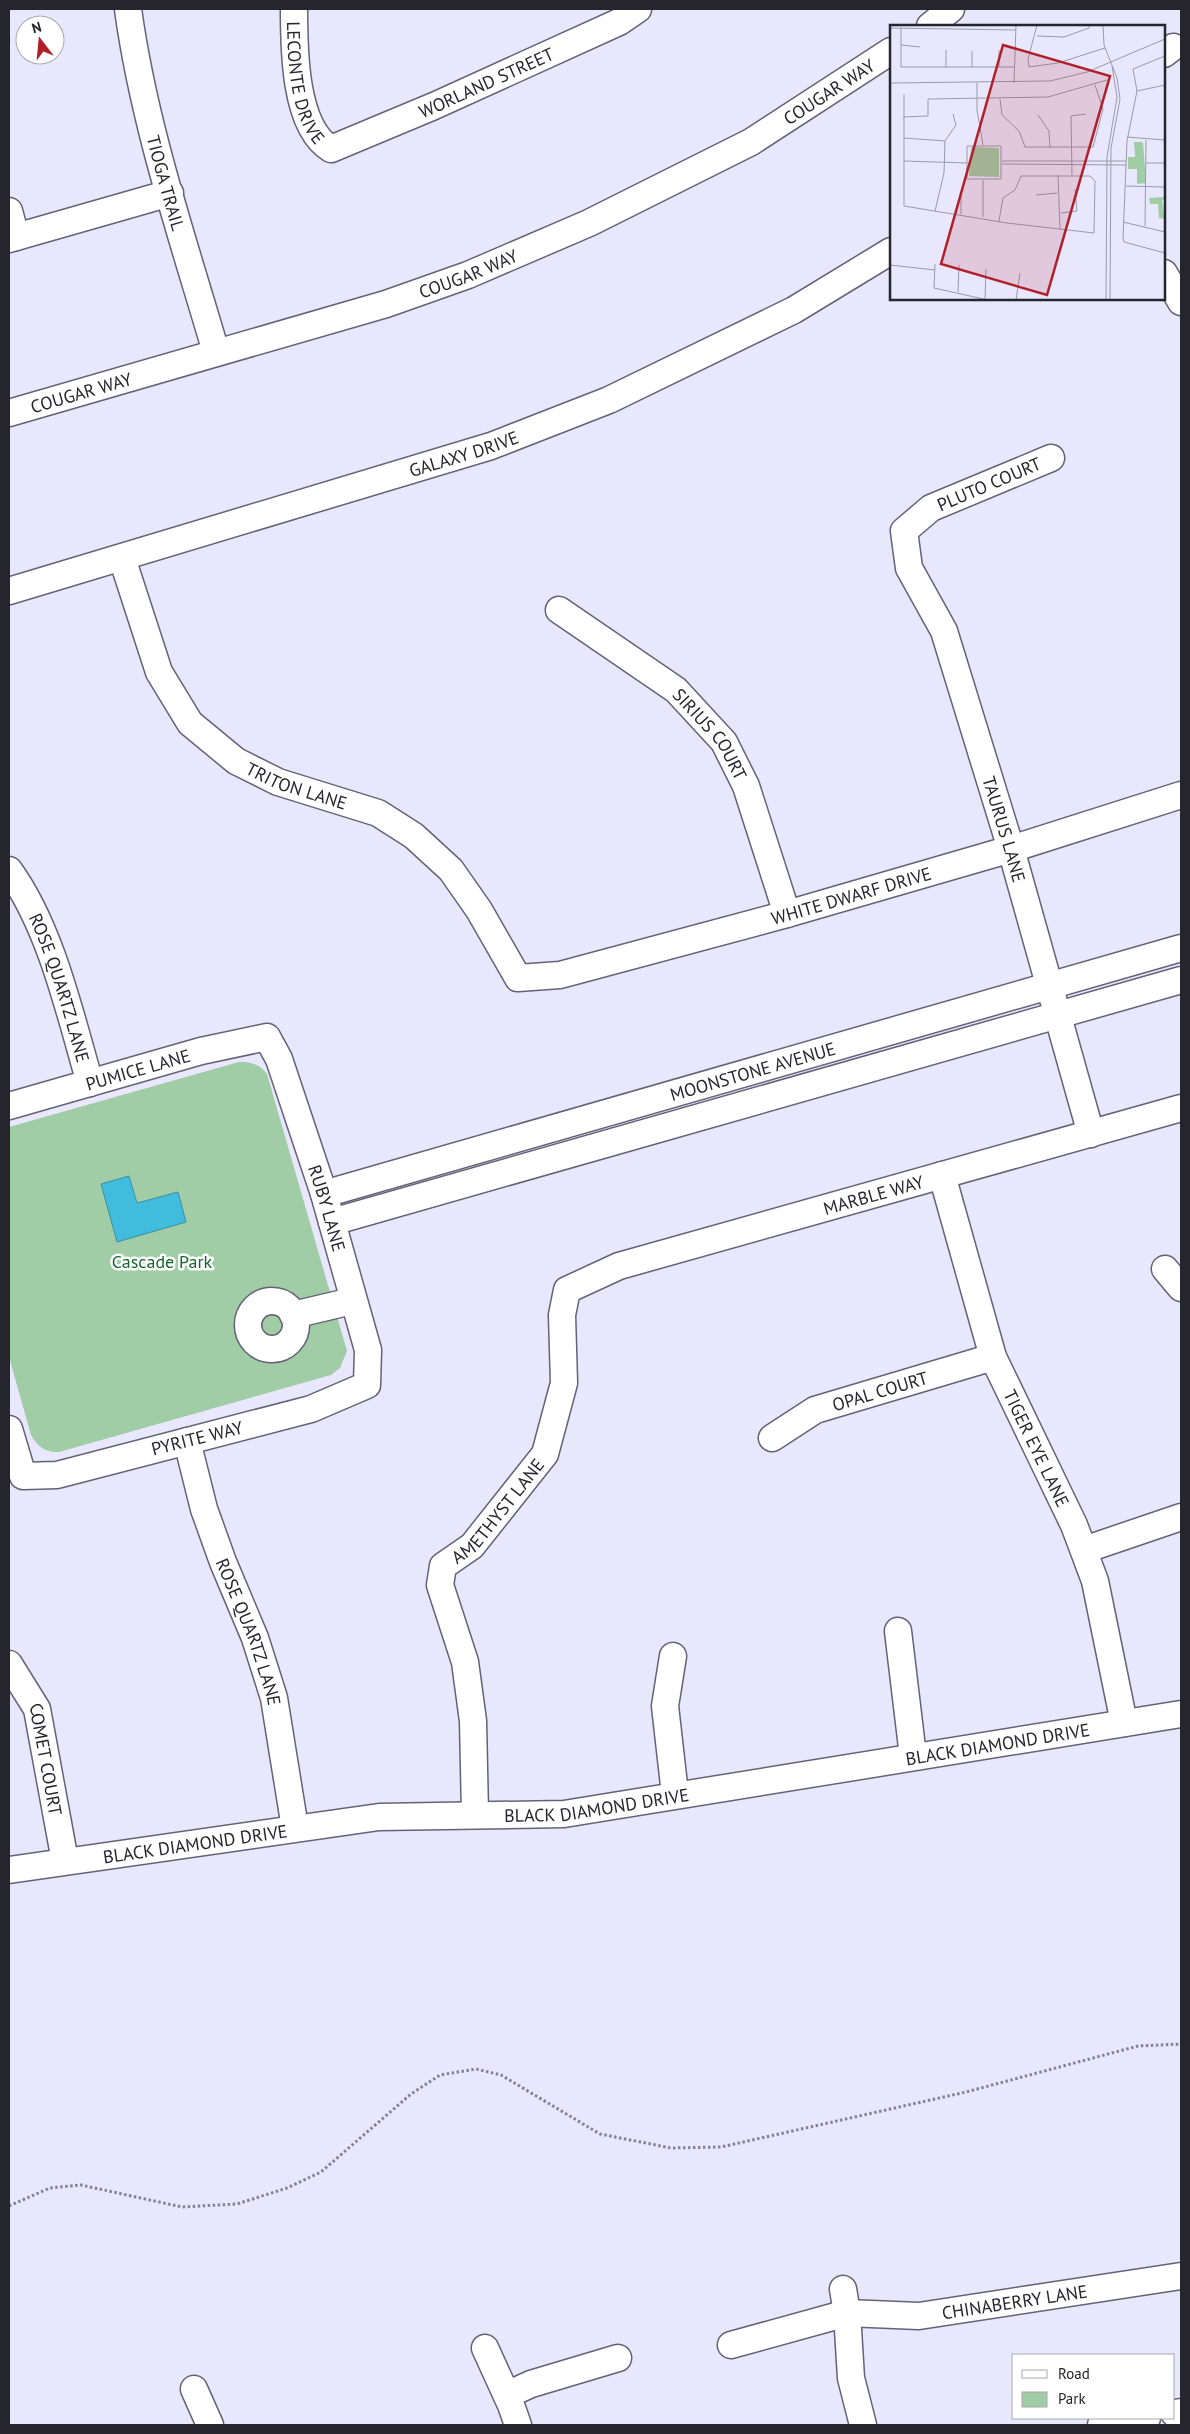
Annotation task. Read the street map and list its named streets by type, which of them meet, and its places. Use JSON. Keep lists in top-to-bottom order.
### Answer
{
  "streets": {
    "street": [
      "LECONTE DRIVE",
      "WORLAND STREET",
      "COUGAR WAY",
      "TIOGA TRAIL",
      "GALAXY DRIVE",
      "PLUTO COURT",
      "SIRIUS COURT",
      "TRITON LANE",
      "TAURUS LANE",
      "WHITE DWARF DRIVE",
      "ROSE QUARTZ LANE",
      "PUMICE LANE",
      "MOONSTONE AVENUE",
      "MARBLE WAY",
      "RUBY LANE",
      "OPAL COURT",
      "PYRITE WAY",
      "TIGER EYE LANE",
      "AMETHYST LANE",
      "BLACK DIAMOND DRIVE",
      "COMET COURT",
      "CHINABERRY LANE"
    ]
  },
  "crossings": [
    ["LECONTE DRIVE", "WORLAND STREET"],
    ["COUGAR WAY", "TIOGA TRAIL"],
    ["GALAXY DRIVE", "TRITON LANE"],
    ["PLUTO COURT", "TAURUS LANE"],
    ["SIRIUS COURT", "WHITE DWARF DRIVE"],
    ["TRITON LANE", "WHITE DWARF DRIVE"],
    ["TAURUS LANE", "WHITE DWARF DRIVE"],
    ["TAURUS LANE", "MOONSTONE AVENUE"],
    ["TAURUS LANE", "MARBLE WAY"],
    ["ROSE QUARTZ LANE", "PUMICE LANE"],
    ["ROSE QUARTZ LANE", "PYRITE WAY"],
    ["ROSE QUARTZ LANE", "BLACK DIAMOND DRIVE"],
    ["PUMICE LANE", "RUBY LANE"],
    ["MOONSTONE AVENUE", "RUBY LANE"],
    ["MARBLE WAY", "TIGER EYE LANE"],
    ["MARBLE WAY", "AMETHYST LANE"],
    ["RUBY LANE", "PYRITE WAY"],
    ["OPAL COURT", "TIGER EYE LANE"],
    ["TIGER EYE LANE", "BLACK DIAMOND DRIVE"],
    ["AMETHYST LANE", "BLACK DIAMOND DRIVE"],
    ["BLACK DIAMOND DRIVE", "COMET COURT"]
  ],
  "parks": ["Cascade Park"],
  "legend": ["Road", "Park"],
  "north": "top"
}
